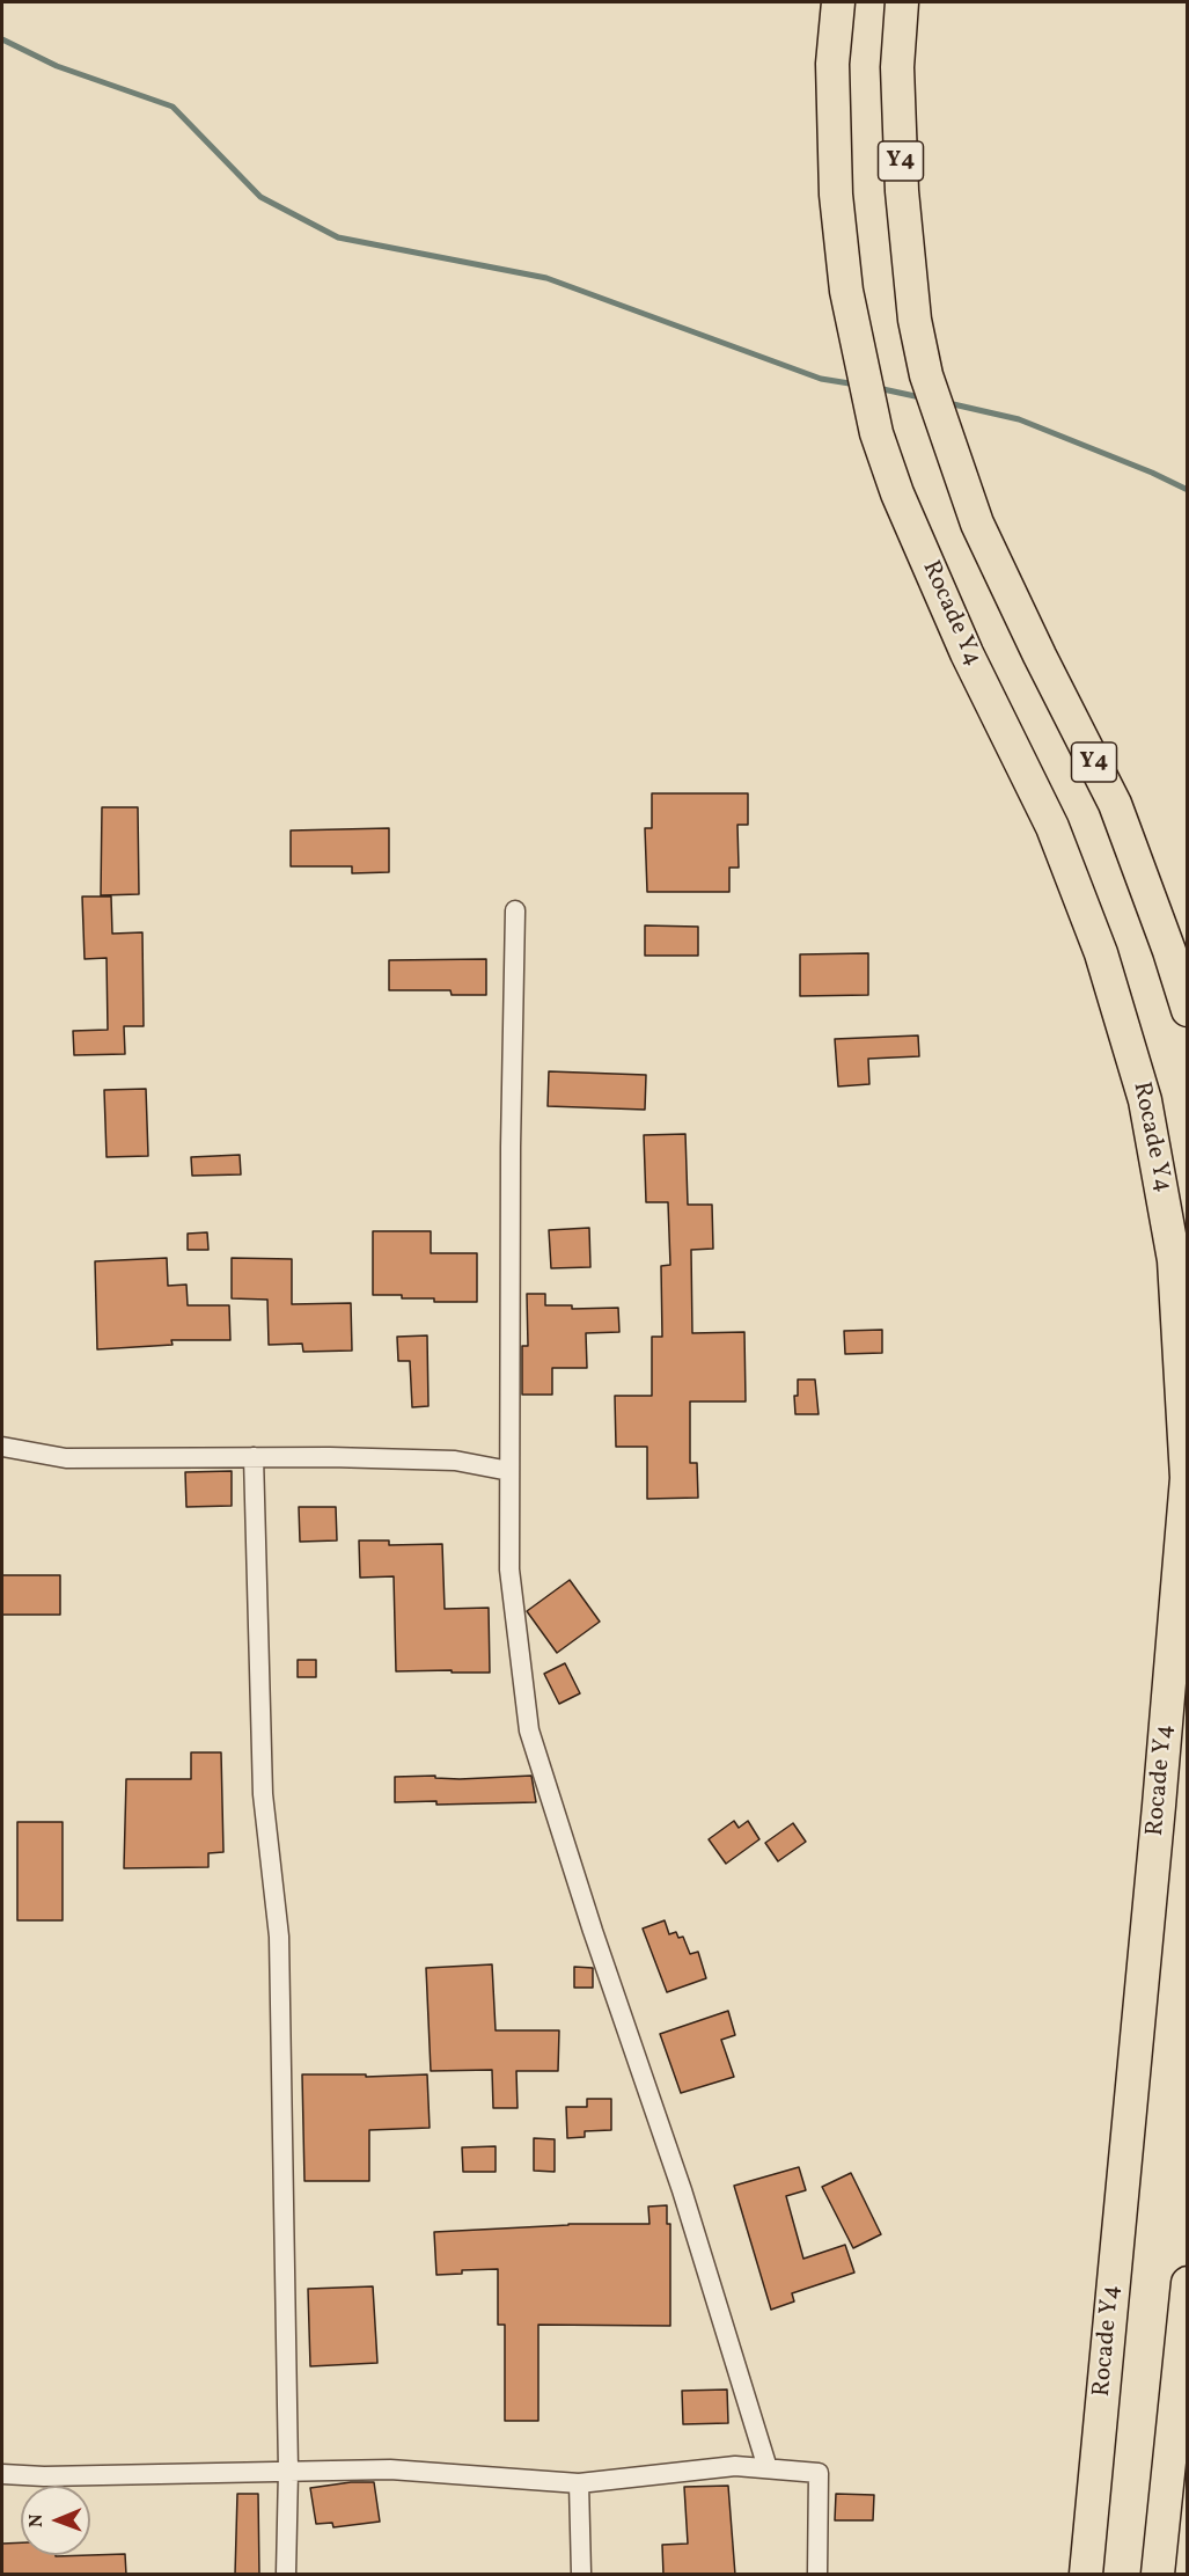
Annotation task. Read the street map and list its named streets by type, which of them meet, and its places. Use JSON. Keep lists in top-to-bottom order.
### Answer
{
  "streets": {
    "highway": ["Y4", "Rocade Y4"]
  },
  "north": "left"
}
